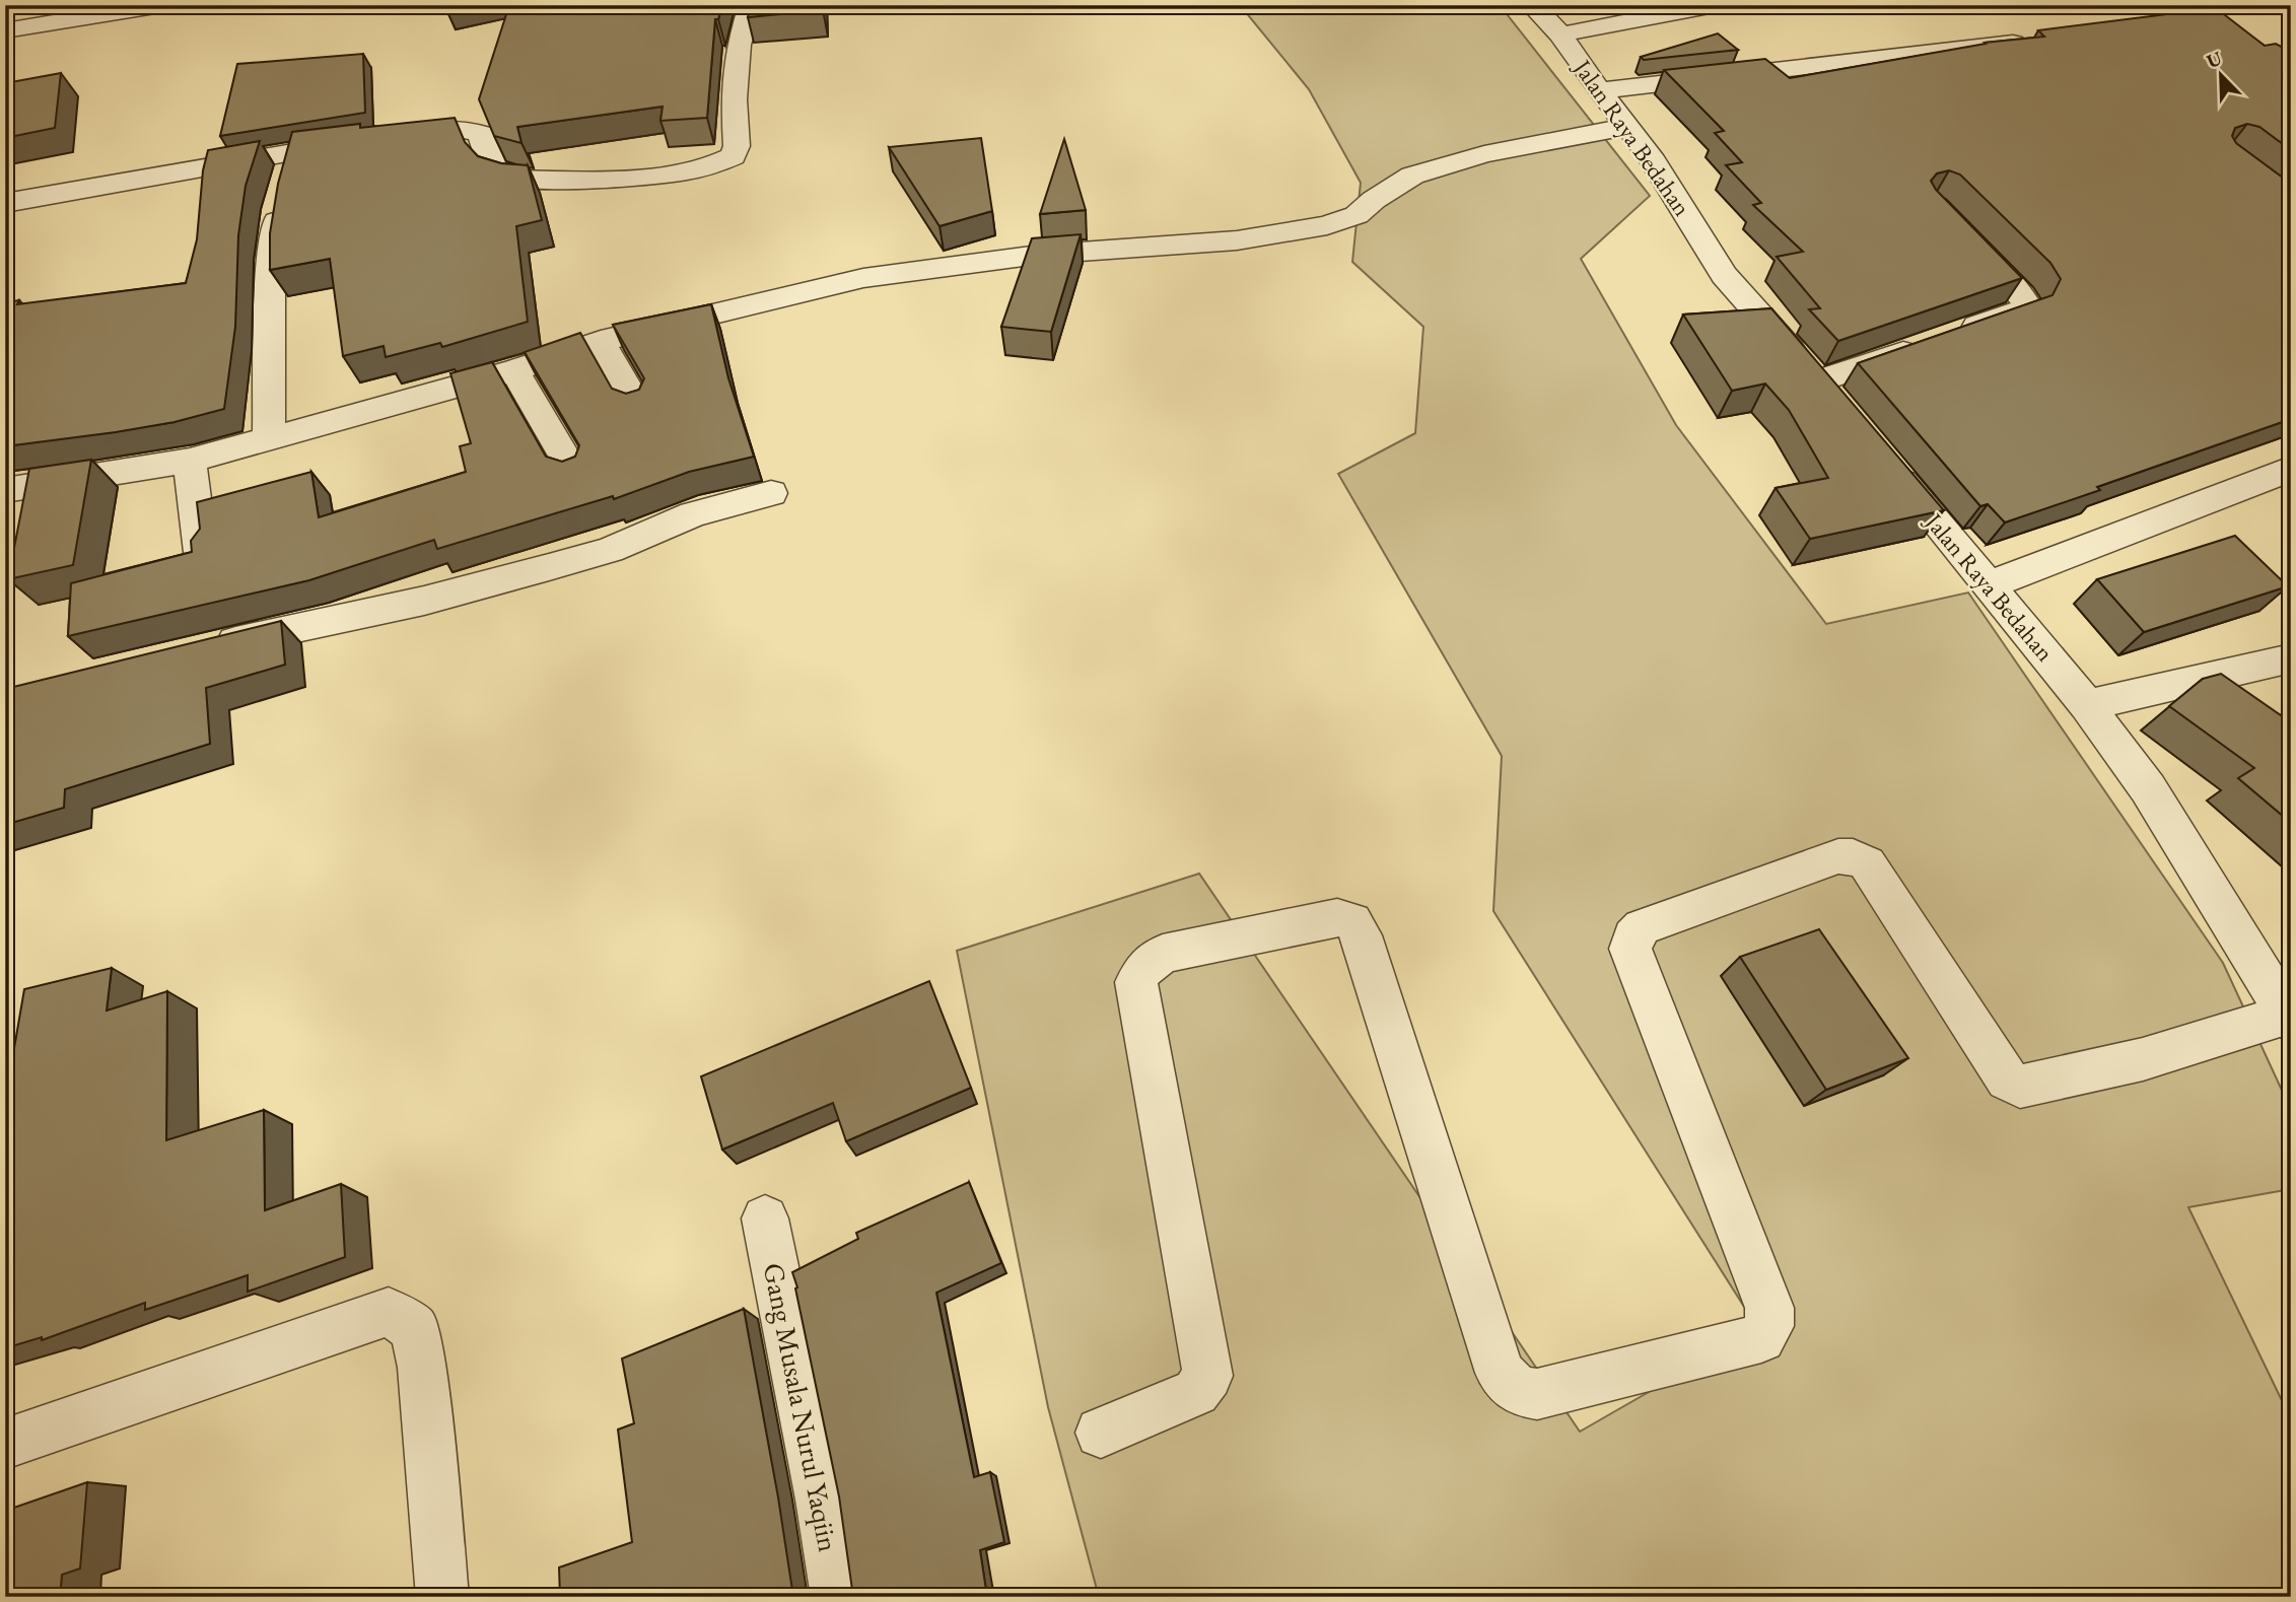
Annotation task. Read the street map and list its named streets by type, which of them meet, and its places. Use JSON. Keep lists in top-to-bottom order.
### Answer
{
  "streets": {
    "street": ["Jalan Raya Bedahan", "Gang Musala Nurul Yaqiin"]
  },
  "north": "top left"
}
